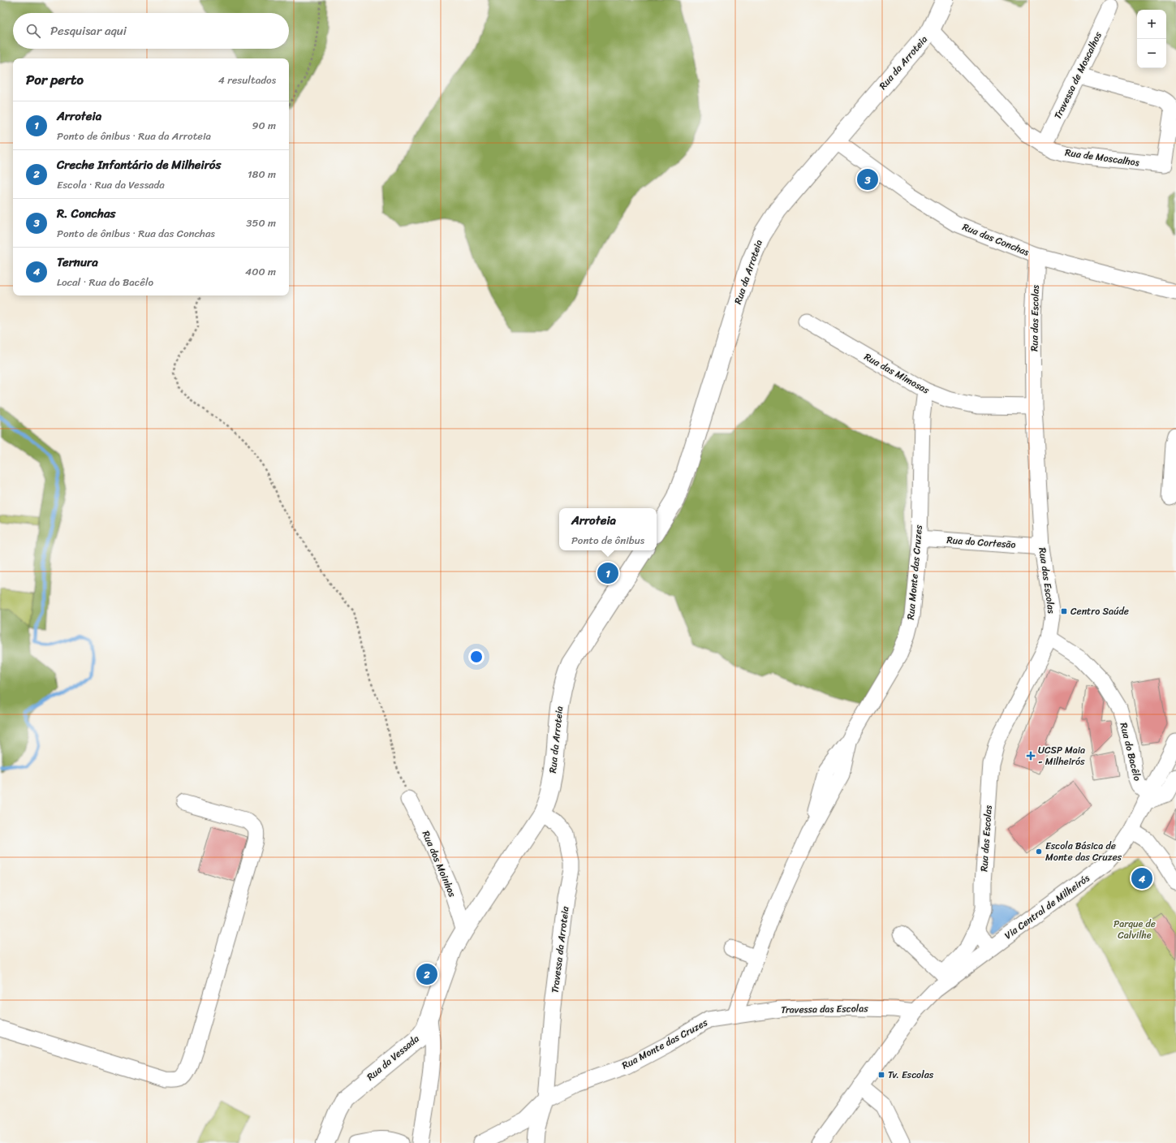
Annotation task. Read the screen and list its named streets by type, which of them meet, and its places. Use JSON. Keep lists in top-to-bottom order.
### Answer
{
  "streets": {
    "main road": ["Rua da Arroteia", "Rua da Vessada"],
    "street": [
      "Travessa de Moscalhos",
      "Rua de Moscalhos",
      "Rua das Conchas",
      "Rua das Escolas",
      "Rua das Mimosas",
      "Rua do Cortesão",
      "Rua Monte das Cruzes",
      "Rua do Bacêlo",
      "Rua dos Moinhos",
      "Via Central de Milheirós",
      "Travessa da Arroteia",
      "Travessa das Escolas"
    ]
  },
  "crossings": [
    ["Rua da Arroteia", "Rua de Moscalhos"],
    ["Rua da Arroteia", "Rua das Conchas"],
    ["Rua da Arroteia", "Rua dos Moinhos"],
    ["Rua da Arroteia", "Travessa da Arroteia"],
    ["Rua da Arroteia", "Rua da Vessada"],
    ["Travessa de Moscalhos", "Rua de Moscalhos"],
    ["Rua das Conchas", "Rua das Escolas"],
    ["Rua das Escolas", "Rua das Mimosas"],
    ["Rua das Escolas", "Rua do Cortesão"],
    ["Rua das Escolas", "Rua do Bacêlo"],
    ["Rua das Escolas", "Via Central de Milheirós"],
    ["Rua das Escolas", "Travessa das Escolas"],
    ["Rua das Mimosas", "Rua Monte das Cruzes"],
    ["Rua do Cortesão", "Rua Monte das Cruzes"],
    ["Rua Monte das Cruzes", "Travessa da Arroteia"],
    ["Rua Monte das Cruzes", "Travessa das Escolas"],
    ["Rua do Bacêlo", "Via Central de Milheirós"],
    ["Rua dos Moinhos", "Rua da Vessada"]
  ],
  "parks": ["Parque de Calvilhe"],
  "places": {
    "transit": ["Centro Saúde", "Tv. Escolas"],
    "health": ["UCSP Maia - Milheirós"],
    "other": ["Escola Básica de Monte das Cruzes"]
  },
  "page": {
    "map_buttons": ["+", "−"],
    "search": "Pesquisar aqui",
    "heading": ["Por perto", "4 resultados"],
    "list": [
      {
        "mark": "1",
        "name": "Arroteia",
        "note": "Ponto de ônibus · Rua da Arroteia",
        "value": "90 m"
      },
      {
        "mark": "2",
        "name": "Creche Infantário de Milheirós",
        "note": "Escola · Rua da Vessada",
        "value": "180 m"
      },
      {
        "mark": "3",
        "name": "R. Conchas",
        "note": "Ponto de ônibus · Rua das Conchas",
        "value": "350 m"
      },
      {
        "mark": "4",
        "name": "Ternura",
        "note": "Local · Rua do Bacêlo",
        "value": "400 m"
      }
    ],
    "pins": [
      "3",
      "1",
      "4",
      "2"
    ],
    "popup": ["Arroteia", "Ponto de ônibus"]
  }
}
